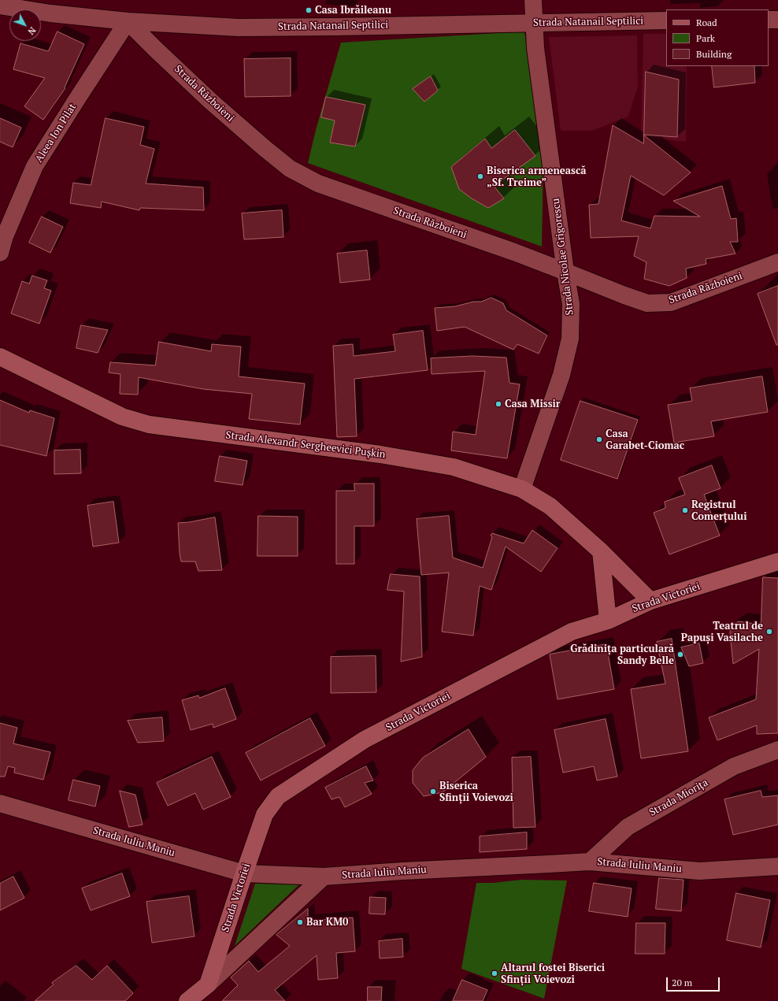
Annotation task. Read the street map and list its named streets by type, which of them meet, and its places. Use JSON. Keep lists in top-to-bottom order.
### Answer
{
  "streets": {
    "street": [
      "Strada Natanail Septilici",
      "Strada Războieni",
      "Aleea Ion Pilat",
      "Strada Nicolae Grigorescu",
      "Strada Alexandr Sergheevici Pușkin",
      "Strada Victoriei",
      "Strada Miorița",
      "Strada Iuliu Maniu"
    ]
  },
  "crossings": [
    ["Strada Natanail Septilici", "Strada Războieni"],
    ["Strada Natanail Septilici", "Aleea Ion Pilat"],
    ["Strada Natanail Septilici", "Strada Nicolae Grigorescu"],
    ["Strada Războieni", "Aleea Ion Pilat"],
    ["Strada Războieni", "Strada Nicolae Grigorescu"],
    ["Strada Nicolae Grigorescu", "Strada Alexandr Sergheevici Pușkin"],
    ["Strada Alexandr Sergheevici Pușkin", "Strada Victoriei"],
    ["Strada Victoriei", "Strada Iuliu Maniu"],
    ["Strada Miorița", "Strada Iuliu Maniu"]
  ],
  "places": [
    "Casa Ibrăileanu",
    "Biserica armenească „Sf. Treime”",
    "Casa Missir",
    "Casa Garabet-Ciomac",
    "Registrul Comerțului",
    "Teatrul de Papuși Vasilache",
    "Grădinița particulară Sandy Belle",
    "Biserica Sfinții Voievozi",
    "Bar KM0",
    "Altarul fostei Biserici Sfinții Voievozi"
  ],
  "legend": ["Road", "Park", "Building"],
  "scale_bar": "20 m",
  "north": "bottom right"
}
